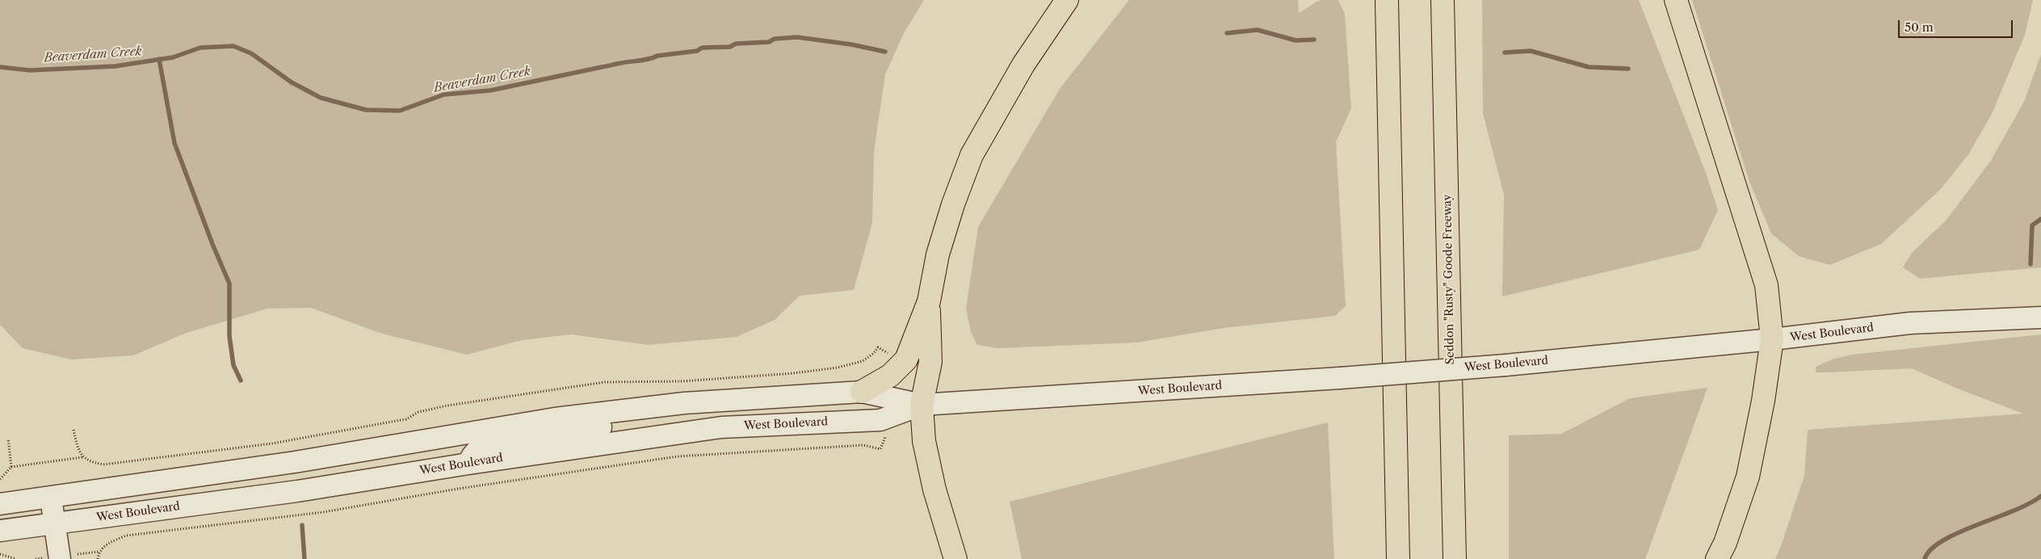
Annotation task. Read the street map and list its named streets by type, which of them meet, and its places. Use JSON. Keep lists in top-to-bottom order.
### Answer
{
  "streets": {
    "highway": ["Seddon \"Rusty\" Goode Freeway"],
    "street": ["West Boulevard"]
  },
  "water": ["Beaverdam Creek"],
  "scale_bar": "50 m"
}
